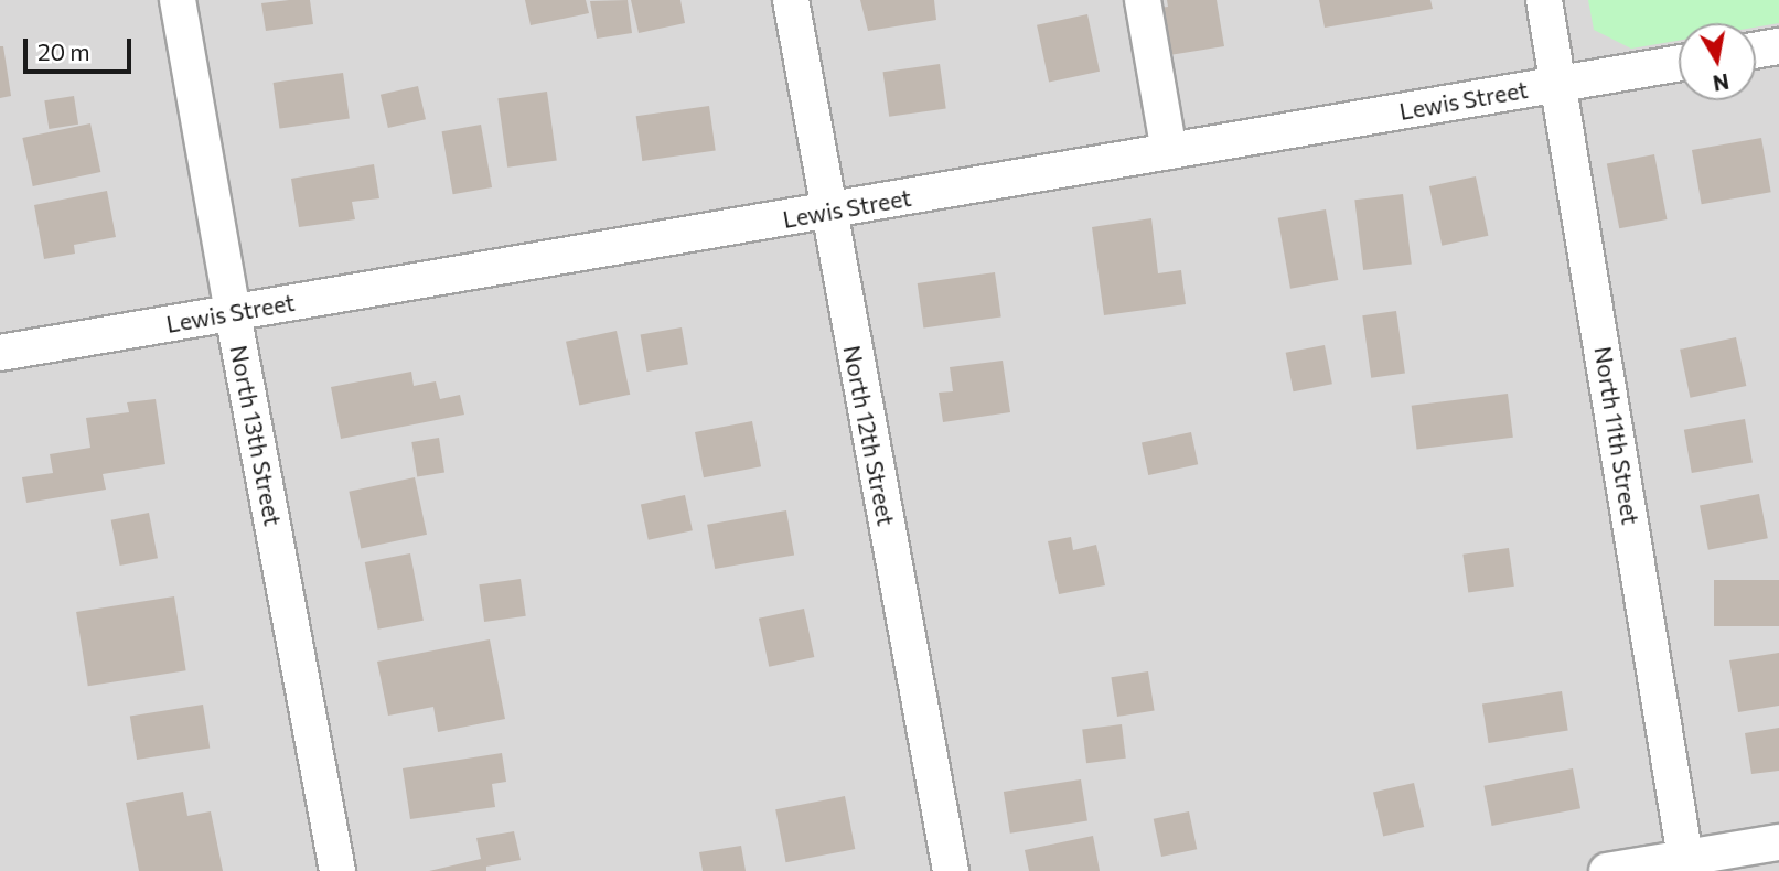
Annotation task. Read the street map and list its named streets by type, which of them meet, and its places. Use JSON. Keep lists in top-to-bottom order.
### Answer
{
  "streets": {
    "street": [
      "Lewis Street",
      "North 13th Street",
      "North 12th Street",
      "North 11th Street"
    ]
  },
  "crossings": [
    ["Lewis Street", "North 13th Street"],
    ["Lewis Street", "North 12th Street"],
    ["Lewis Street", "North 11th Street"]
  ],
  "scale_bar": "20 m",
  "north": "bottom"
}
